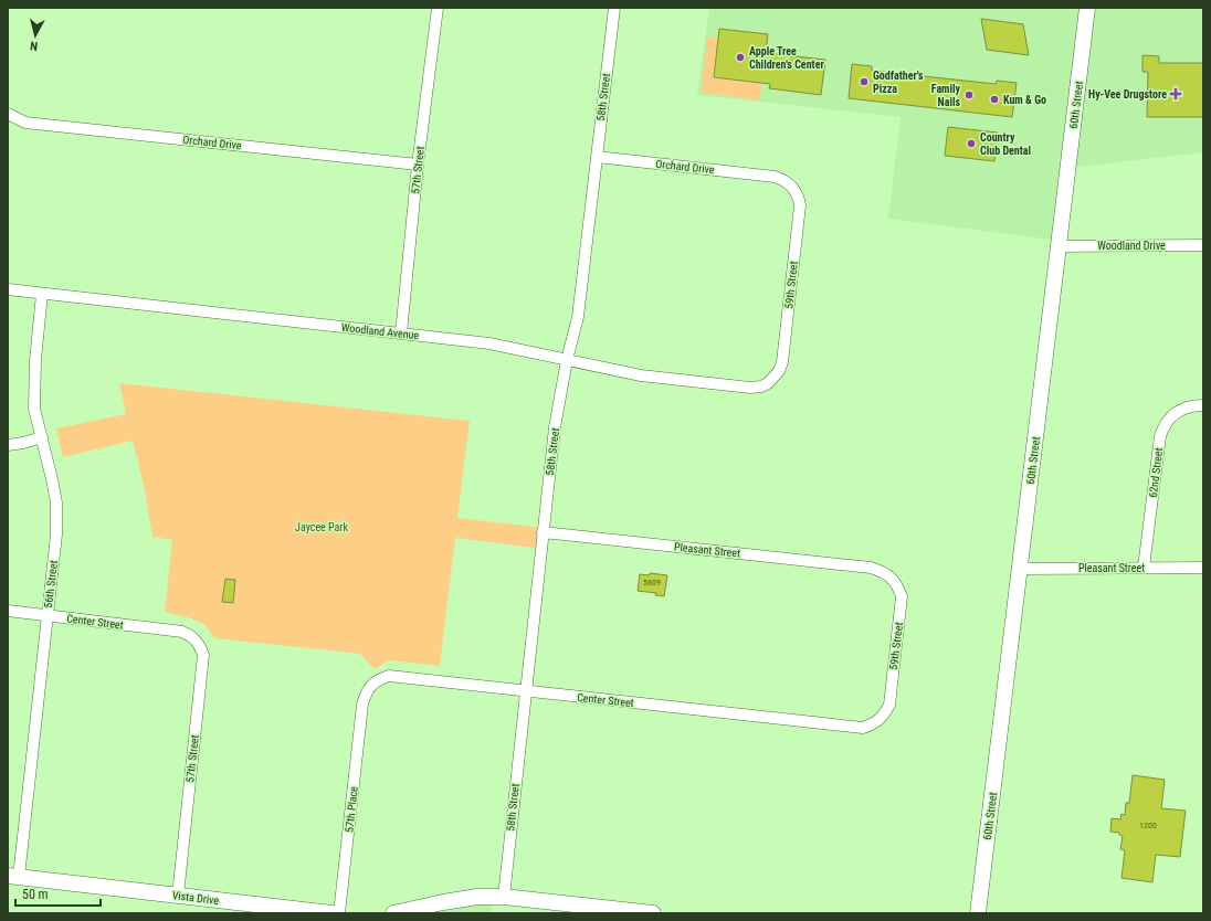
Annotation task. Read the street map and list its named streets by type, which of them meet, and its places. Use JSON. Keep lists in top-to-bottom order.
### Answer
{
  "streets": {
    "main road": ["60th Street", "Vista Drive"],
    "street": [
      "58th Street",
      "Orchard Drive",
      "57th Street",
      "Woodland Drive",
      "59th Street",
      "Woodland Avenue",
      "62nd Street",
      "Pleasant Street",
      "56th Street",
      "Center Street",
      "57th Place"
    ]
  },
  "crossings": [
    ["58th Street", "Orchard Drive"],
    ["58th Street", "Woodland Avenue"],
    ["58th Street", "Pleasant Street"],
    ["58th Street", "Center Street"],
    ["60th Street", "Woodland Drive"],
    ["60th Street", "Pleasant Street"],
    ["Orchard Drive", "57th Street"],
    ["Orchard Drive", "59th Street"],
    ["57th Street", "Woodland Avenue"],
    ["57th Street", "Center Street"],
    ["57th Street", "Vista Drive"],
    ["59th Street", "Woodland Avenue"],
    ["59th Street", "Pleasant Street"],
    ["59th Street", "Center Street"],
    ["Woodland Avenue", "56th Street"],
    ["62nd Street", "Pleasant Street"],
    ["56th Street", "Center Street"],
    ["56th Street", "Vista Drive"],
    ["Center Street", "57th Place"]
  ],
  "parks": ["Jaycee Park"],
  "places": {
    "other": [
      "Apple Tree Children's Center",
      "Godfather's Pizza",
      "Family Nails",
      "Kum & Go",
      "Country Club Dental"
    ],
    "health": ["Hy-Vee Drugstore"]
  },
  "house_numbers": ["5809", "1200"],
  "scale_bar": "50 m",
  "north": "bottom"
}
